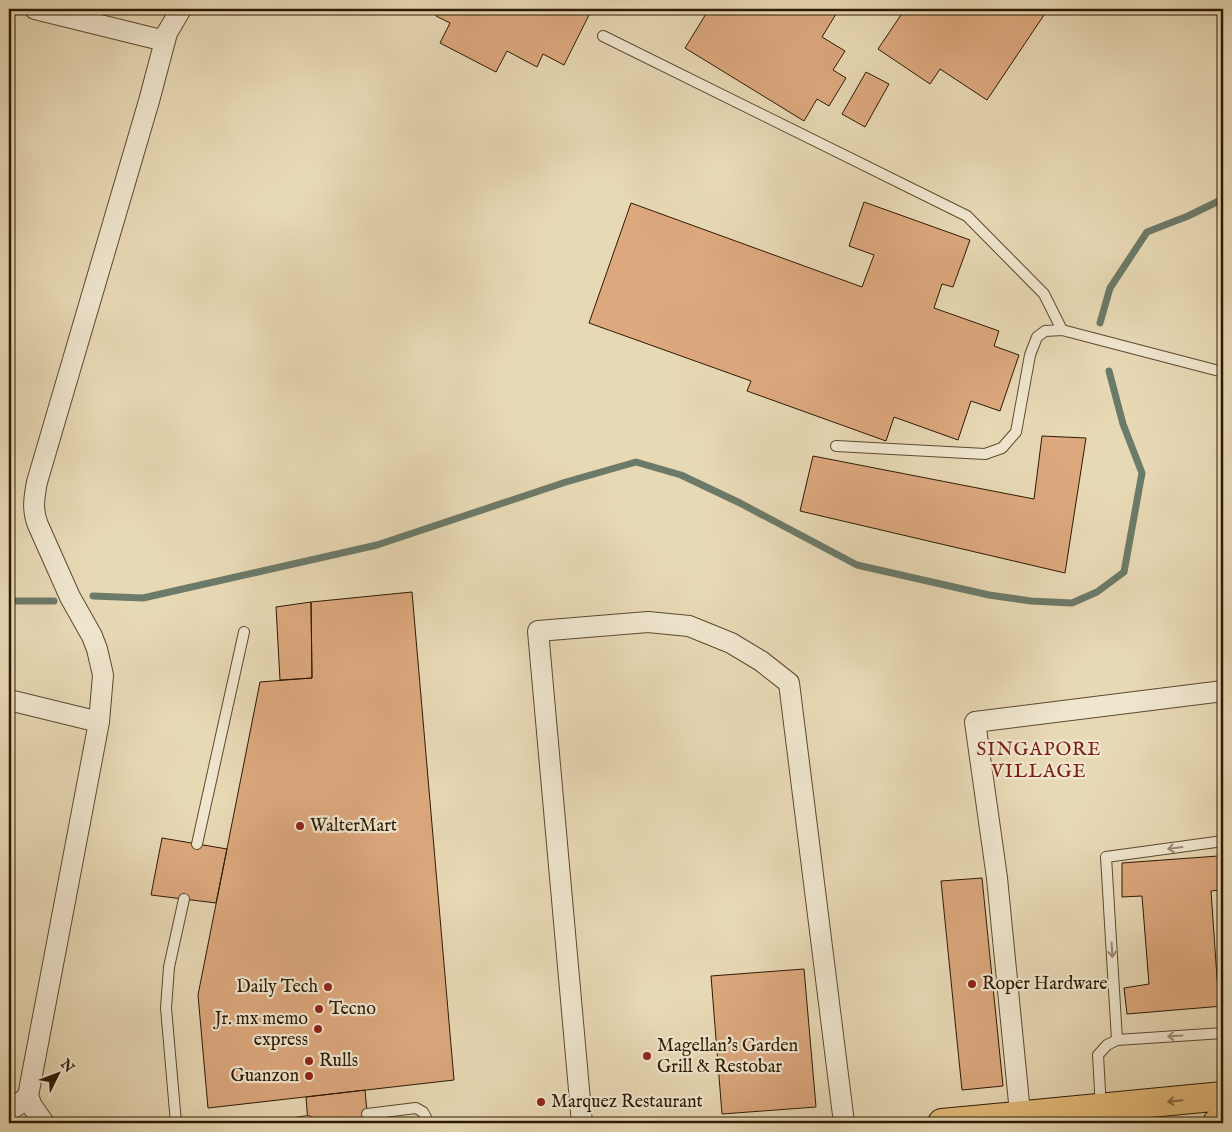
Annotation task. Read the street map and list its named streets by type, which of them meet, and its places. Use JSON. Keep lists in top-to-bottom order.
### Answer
{
  "districts": ["SINGAPORE VILLAGE"],
  "places": [
    "WalterMart",
    "Roper Hardware",
    "Daily Tech",
    "Tecno",
    "Jr. mx memo express",
    "Magellan's Garden Grill & Restobar",
    "Rulls",
    "Guanzon",
    "Marquez Restaurant"
  ],
  "north": "top right"
}
